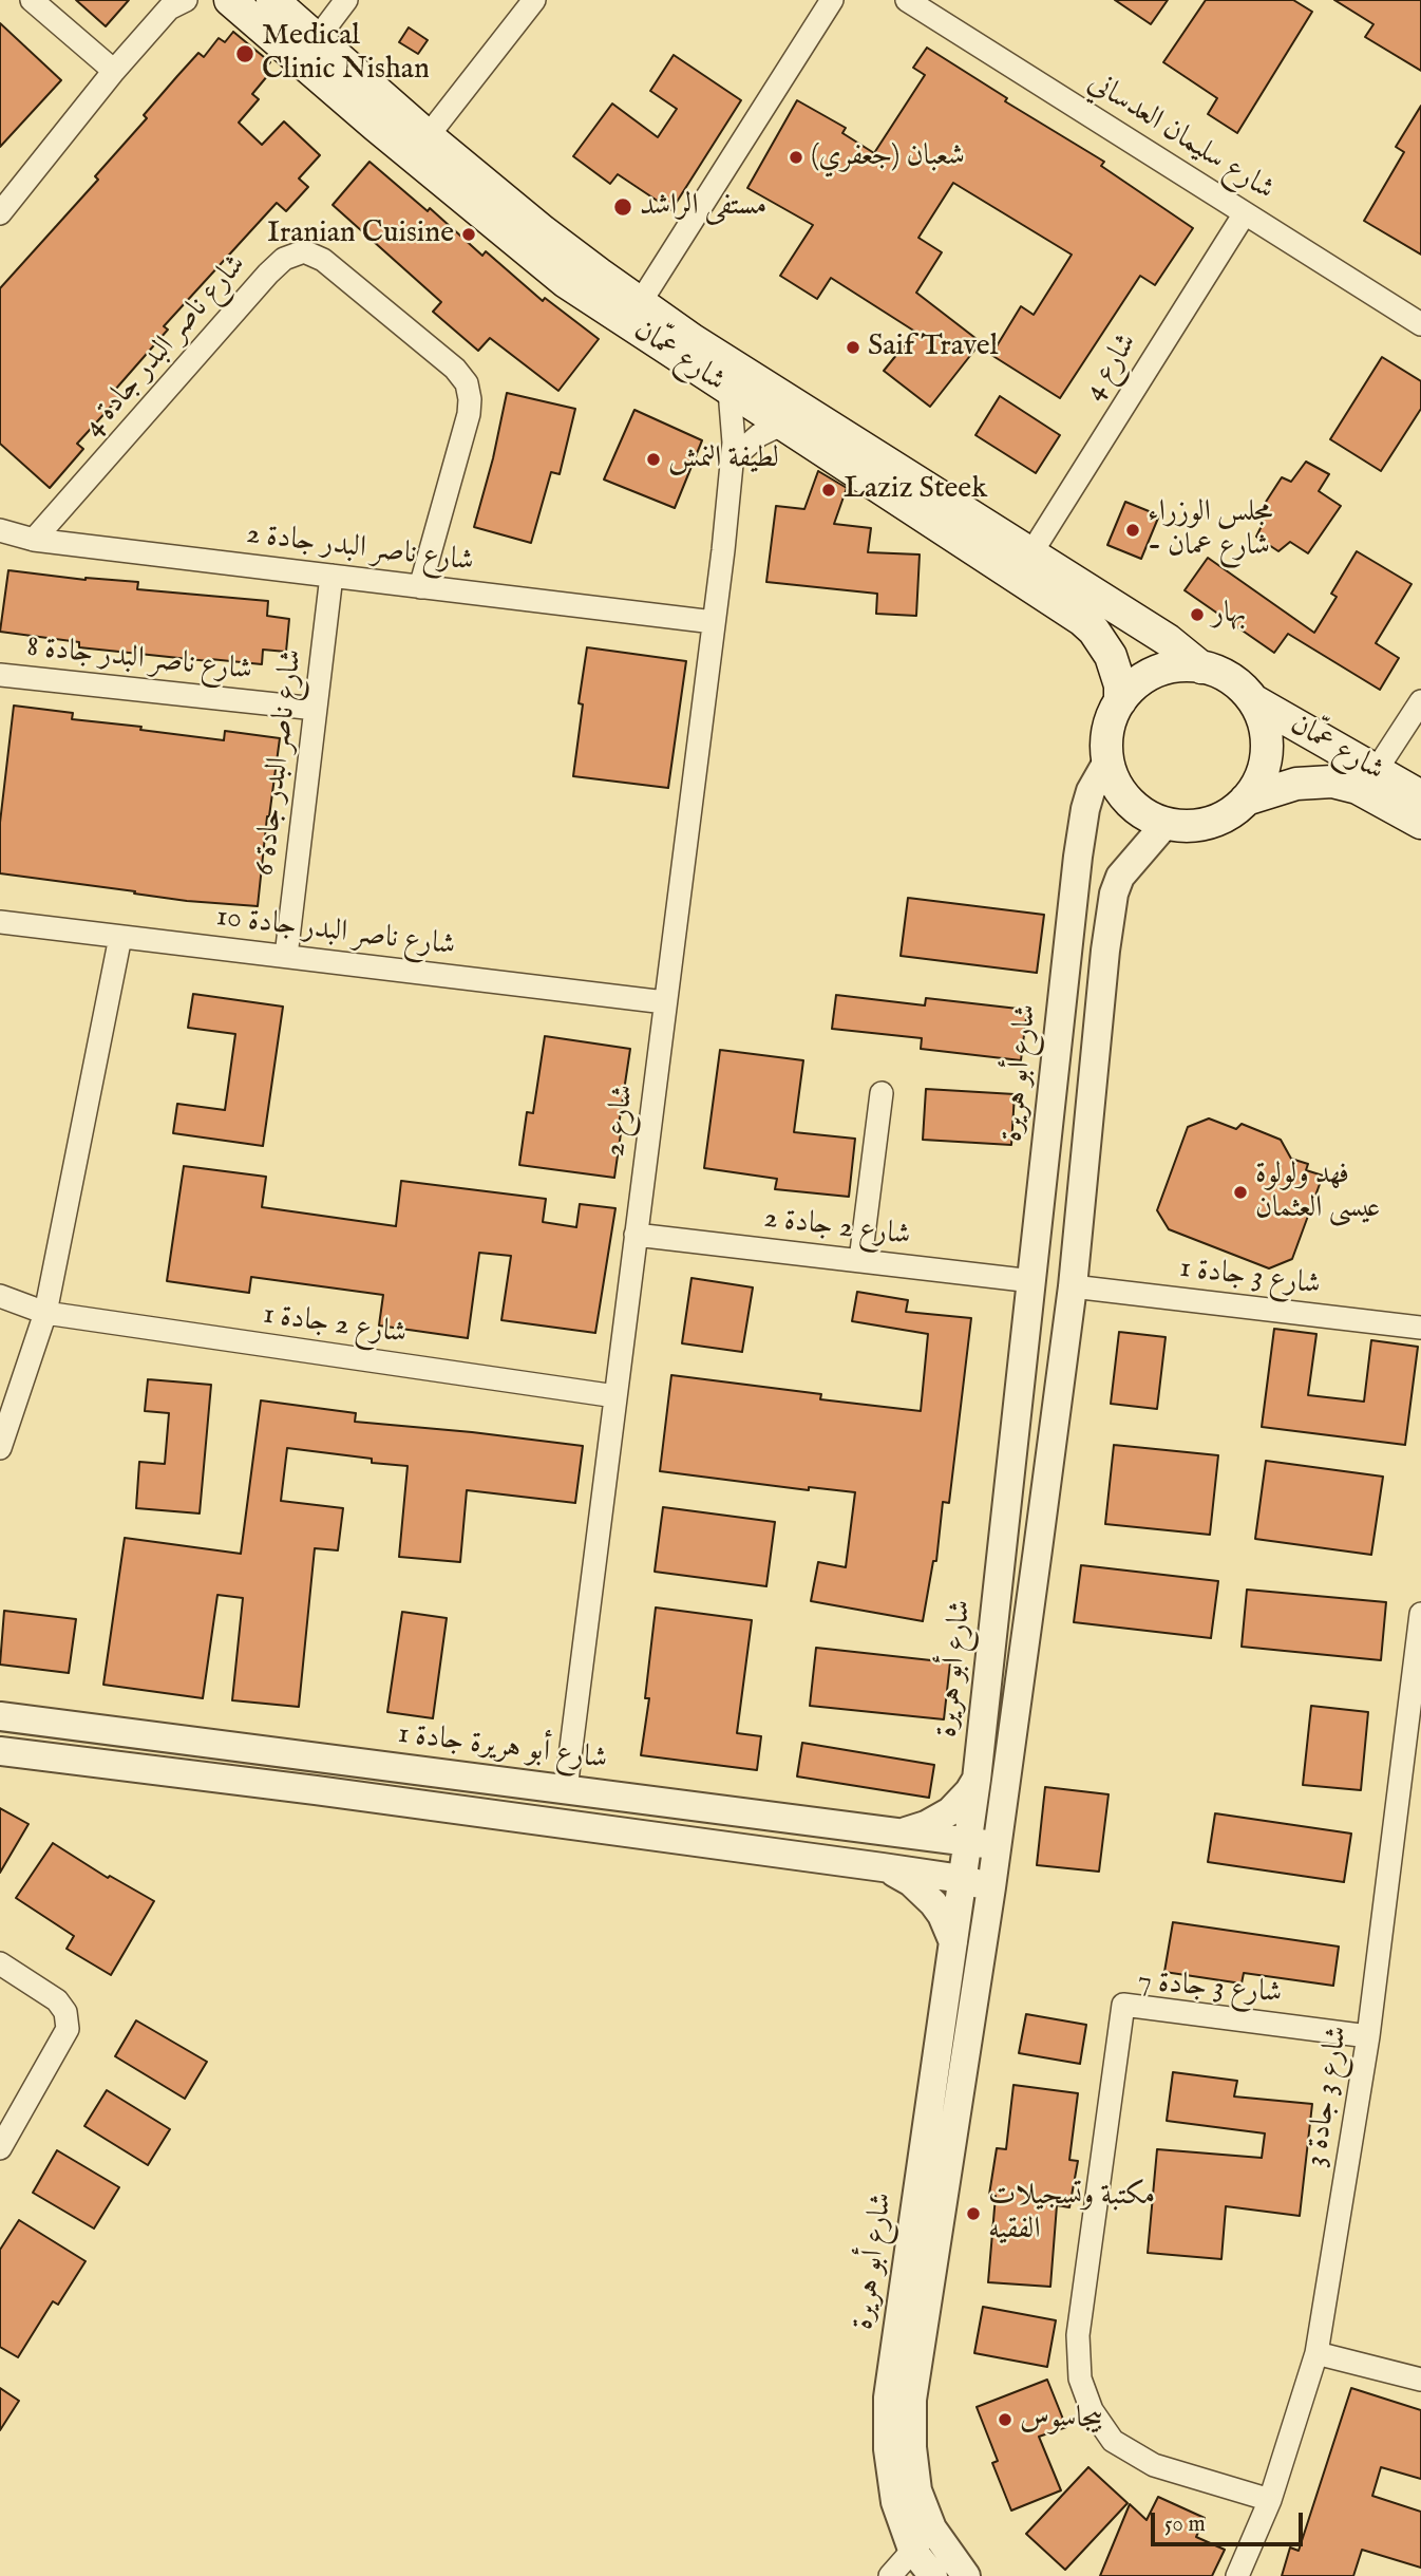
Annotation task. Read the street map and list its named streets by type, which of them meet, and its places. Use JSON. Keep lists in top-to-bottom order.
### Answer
{
  "streets": {
    "main road": ["شارع عمّان"],
    "street": [
      "شارع سليمان العدساني",
      "شارع ناصر البدر جادة 4",
      "شارع 4",
      "شارع ناصر البدر جادة 2",
      "شارع ناصر البدر جادة 8",
      "شارع ناصر البدر جادة 6",
      "شارع ناصر البدر جادة 10",
      "شارع أبو هريرة",
      "شارع 2",
      "شارع 2 جادة 2",
      "شارع 3 جادة 1",
      "شارع 2 جادة 1",
      "شارع أبو هريرة جادة 1",
      "شارع 3 جادة 7",
      "شارع 3 جادة 3"
    ]
  },
  "crossings": [
    ["شارع سليمان العدساني", "شارع 4"],
    ["شارع ناصر البدر جادة 4", "شارع ناصر البدر جادة 2"],
    ["شارع عمّان", "شارع 4"],
    ["شارع عمّان", "شارع أبو هريرة"],
    ["شارع عمّان", "شارع 2"],
    ["شارع ناصر البدر جادة 2", "شارع ناصر البدر جادة 6"],
    ["شارع ناصر البدر جادة 2", "شارع 2"],
    ["شارع ناصر البدر جادة 8", "شارع ناصر البدر جادة 6"],
    ["شارع ناصر البدر جادة 6", "شارع ناصر البدر جادة 10"],
    ["شارع ناصر البدر جادة 10", "شارع 2"],
    ["شارع أبو هريرة", "شارع 2 جادة 2"],
    ["شارع أبو هريرة", "شارع 3 جادة 1"],
    ["شارع أبو هريرة", "شارع أبو هريرة جادة 1"],
    ["شارع 2", "شارع 2 جادة 2"],
    ["شارع 2", "شارع 2 جادة 1"],
    ["شارع 2", "شارع أبو هريرة جادة 1"],
    ["شارع 3 جادة 7", "شارع 3 جادة 3"]
  ],
  "places": [
    "Medical Clinic Nishan",
    "شعبان (جعفري)",
    "مستفى الراشد",
    "Iranian Cuisine",
    "Saif Travel",
    "لطيفة النمش",
    "Laziz Steek",
    "مجلس الوزراء - شارع عمان",
    "بهار",
    "فهد ولولوة عيسى العثمان",
    "مكتبة وتسجيلات الفقيه",
    "بيجاسوس"
  ],
  "scale_bar": "50 m"
}
